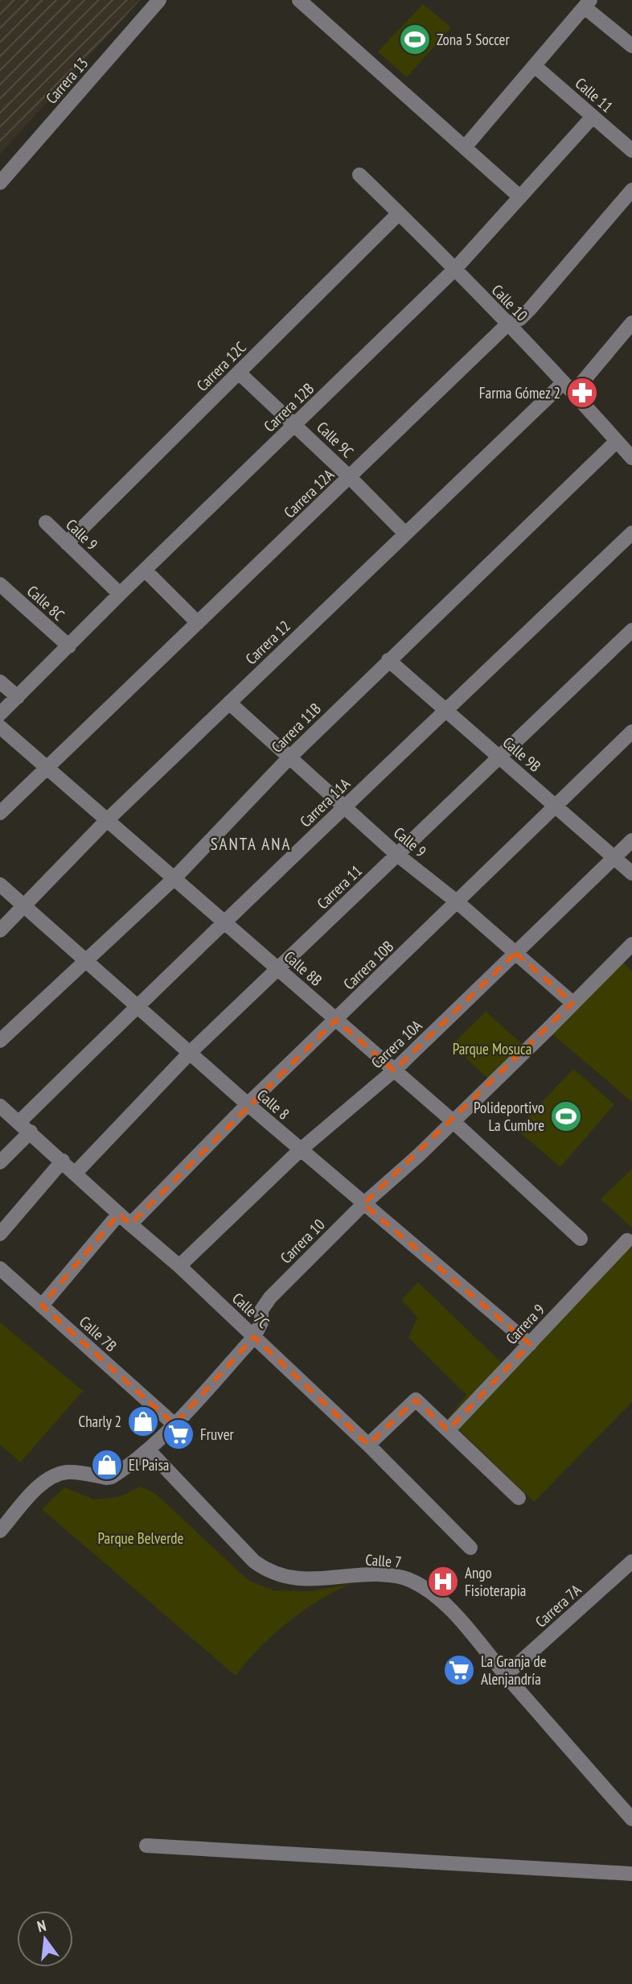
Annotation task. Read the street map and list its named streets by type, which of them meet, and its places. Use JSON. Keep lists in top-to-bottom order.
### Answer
{
  "streets": {
    "street": [
      "Carrera 13",
      "Calle 11",
      "Calle 10",
      "Carrera 12C",
      "Carrera 12B",
      "Calle 9C",
      "Carrera 12A",
      "Calle 9",
      "Calle 8C",
      "Carrera 12",
      "Carrera 11B",
      "Calle 9B",
      "Carrera 11A",
      "Carrera 11",
      "Carrera 10B",
      "Calle 8B",
      "Carrera 10A",
      "Calle 8",
      "Carrera 10",
      "Calle 7C",
      "Carrera 9",
      "Calle 7B",
      "Calle 7",
      "Carrera 7A"
    ]
  },
  "crossings": [
    ["Calle 11", "Carrera 12B"],
    ["Calle 10", "Carrera 12C"],
    ["Calle 10", "Carrera 12B"],
    ["Calle 10", "Carrera 12A"],
    ["Calle 10", "Carrera 12"],
    ["Calle 10", "Carrera 11B"],
    ["Carrera 12C", "Calle 9C"],
    ["Carrera 12C", "Calle 9"],
    ["Carrera 12B", "Calle 9C"],
    ["Carrera 12B", "Calle 9"],
    ["Carrera 12B", "Calle 8C"],
    ["Calle 9C", "Carrera 12A"],
    ["Calle 9C", "Carrera 12"],
    ["Carrera 12A", "Calle 8B"],
    ["Calle 9", "Carrera 12"],
    ["Calle 9", "Carrera 11B"],
    ["Calle 9", "Carrera 11A"],
    ["Calle 9", "Carrera 11"],
    ["Calle 9", "Carrera 10B"],
    ["Calle 9", "Carrera 10A"],
    ["Calle 9", "Carrera 10"],
    ["Carrera 12", "Calle 8B"],
    ["Carrera 12", "Calle 8"],
    ["Carrera 11B", "Calle 9B"],
    ["Carrera 11B", "Calle 8B"],
    ["Carrera 11B", "Calle 8"],
    ["Calle 9B", "Carrera 11A"],
    ["Calle 9B", "Carrera 11"],
    ["Calle 9B", "Carrera 10B"],
    ["Calle 9B", "Carrera 10A"],
    ["Carrera 11A", "Calle 8B"],
    ["Carrera 11A", "Calle 8"],
    ["Carrera 11A", "Calle 7C"],
    ["Carrera 11", "Calle 8B"],
    ["Carrera 11", "Calle 8"],
    ["Carrera 11", "Calle 7C"],
    ["Carrera 10B", "Calle 8B"],
    ["Carrera 10B", "Calle 8"],
    ["Carrera 10B", "Calle 7C"],
    ["Carrera 10B", "Calle 7B"],
    ["Calle 8B", "Carrera 10A"],
    ["Calle 8B", "Carrera 10"],
    ["Carrera 10A", "Calle 8"],
    ["Carrera 10A", "Calle 7C"],
    ["Calle 8", "Carrera 10"],
    ["Calle 8", "Carrera 9"],
    ["Carrera 10", "Calle 7C"],
    ["Carrera 10", "Calle 7B"],
    ["Carrera 10", "Calle 7"],
    ["Calle 7", "Carrera 7A"]
  ],
  "districts": ["SANTA ANA"],
  "parks": ["Parque Mosuca", "Parque Belverde"],
  "places": {
    "sports": ["Zona 5 Soccer", "Polideportivo La Cumbre"],
    "pharmacy": ["Farma Gómez 2"],
    "shop": ["Charly 2", "El Paisa"],
    "supermarket": ["Fruver", "La Granja de Alenjandría"],
    "hospital": ["Ango Fisioterapia"]
  },
  "north": "top"
}
